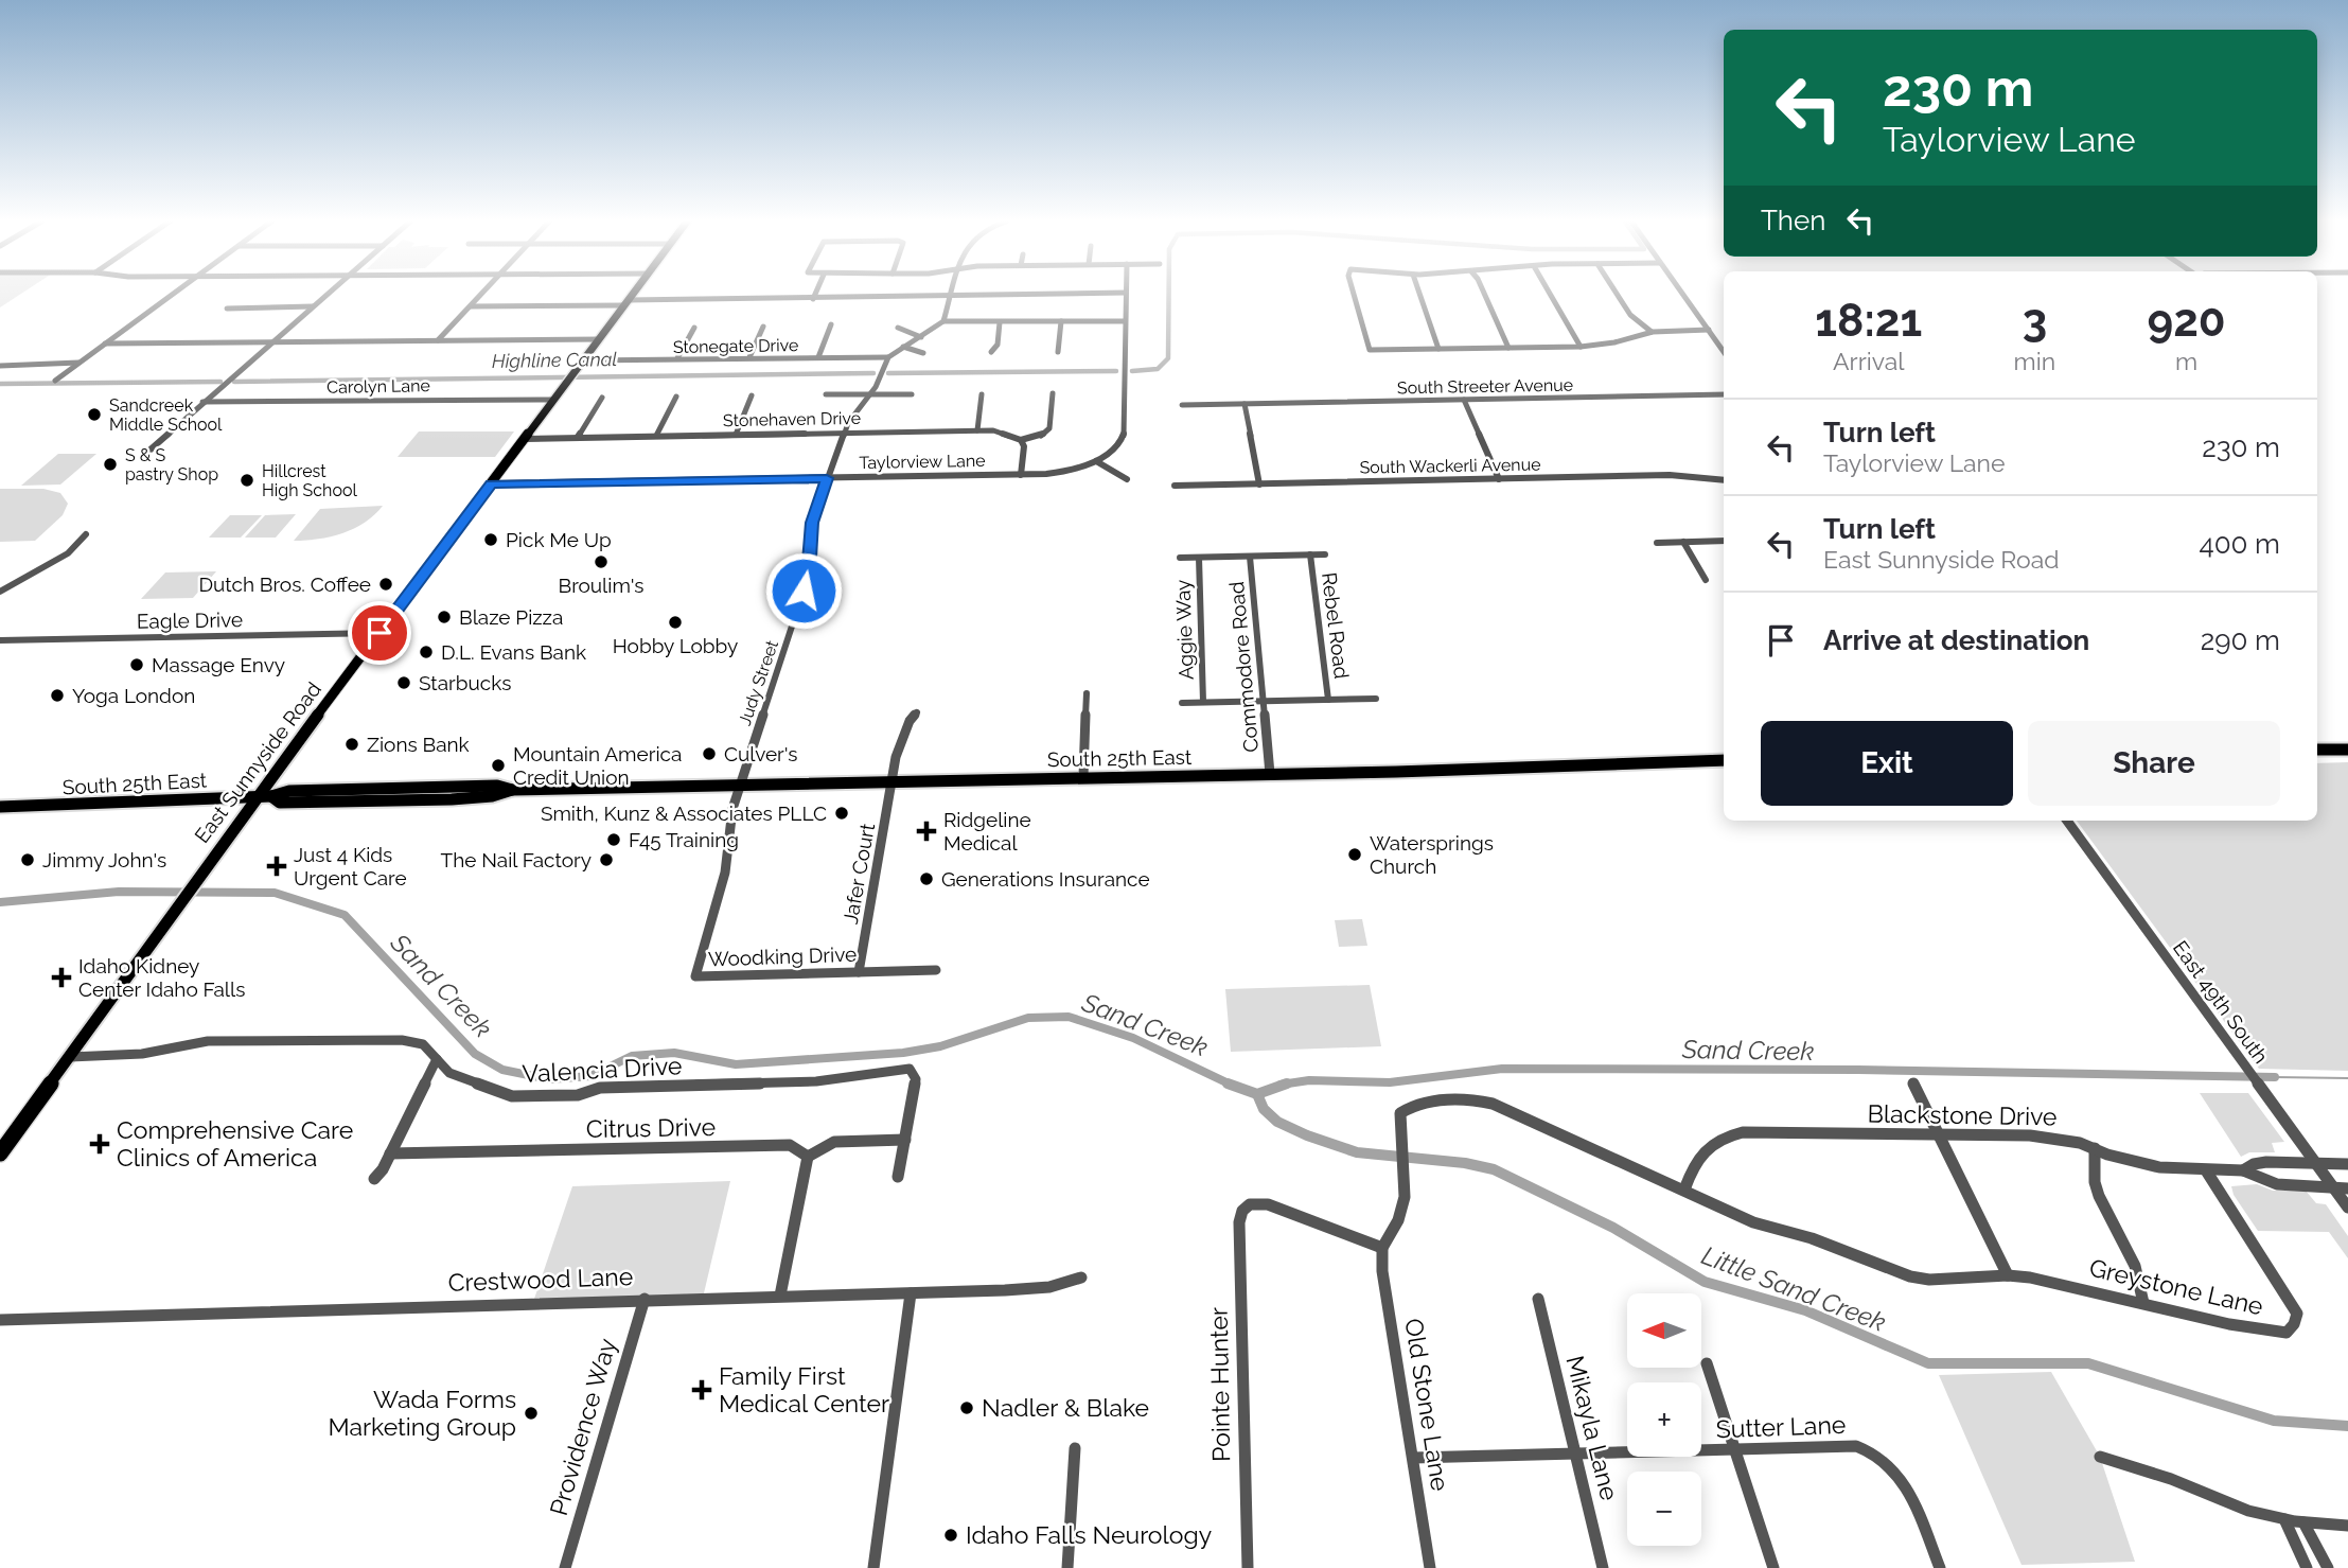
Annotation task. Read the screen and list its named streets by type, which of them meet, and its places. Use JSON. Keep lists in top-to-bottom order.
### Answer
{
  "streets": {
    "main road": ["South 25th East", "East Sunnyside Road"],
    "street": [
      "Stonegate Drive",
      "Carolyn Lane",
      "South Streeter Avenue",
      "Stonehaven Drive",
      "Taylorview Lane",
      "South Wackerli Avenue",
      "Eagle Drive",
      "Rebel Road",
      "Aggie Way",
      "Commodore Road",
      "Judy Street",
      "Jafer Court",
      "Woodking Drive",
      "East 49th South",
      "Valencia Drive",
      "Blackstone Drive",
      "Citrus Drive",
      "Crestwood Lane",
      "Greystone Lane",
      "Pointe Hunter",
      "Old Stone Lane",
      "Providence Way",
      "Sutter Lane",
      "Mikayla Lane"
    ]
  },
  "crossings": [
    ["Stonegate Drive", "Judy Street"],
    ["Stonegate Drive", "East Sunnyside Road"],
    ["Carolyn Lane", "East Sunnyside Road"],
    ["Stonehaven Drive", "Judy Street"],
    ["Stonehaven Drive", "East Sunnyside Road"],
    ["Taylorview Lane", "Judy Street"],
    ["Taylorview Lane", "East Sunnyside Road"],
    ["Eagle Drive", "East Sunnyside Road"],
    ["Commodore Road", "South 25th East"],
    ["Judy Street", "South 25th East"],
    ["Judy Street", "Woodking Drive"],
    ["South 25th East", "East Sunnyside Road"],
    ["South 25th East", "Jafer Court"],
    ["South 25th East", "Woodking Drive"],
    ["East Sunnyside Road", "Valencia Drive"],
    ["Jafer Court", "Woodking Drive"],
    ["East 49th South", "Blackstone Drive"],
    ["Blackstone Drive", "Greystone Lane"],
    ["Crestwood Lane", "Providence Way"],
    ["Greystone Lane", "Pointe Hunter"],
    ["Greystone Lane", "Old Stone Lane"],
    ["Pointe Hunter", "Old Stone Lane"],
    ["Old Stone Lane", "Sutter Lane"],
    ["Sutter Lane", "Mikayla Lane"]
  ],
  "water": ["Highline Canal", "Sand Creek", "Little Sand Creek"],
  "places": {
    "other": [
      "Sandcreek Middle School",
      "S & S pastry Shop",
      "Hillcrest High School",
      "Pick Me Up",
      "Broulim's",
      "Dutch Bros. Coffee",
      "Blaze Pizza",
      "Hobby Lobby",
      "D.L. Evans Bank",
      "Massage Envy",
      "Starbucks",
      "Yoga London",
      "Zions Bank",
      "Culver's",
      "Mountain America Credit Union",
      "Smith, Kunz & Associates PLLC",
      "F45 Training",
      "Watersprings Church",
      "Jimmy John's",
      "The Nail Factory",
      "Generations Insurance",
      "Nadler & Blake",
      "Wada Forms Marketing Group",
      "Idaho Falls Neurology"
    ],
    "health": [
      "Ridgeline Medical",
      "Just 4 Kids Urgent Care",
      "Idaho Kidney Center Idaho Falls",
      "Comprehensive Care Clinics of America",
      "Family First Medical Center"
    ]
  },
  "north": "left",
  "page": {
    "turn": ["230 m", "Taylorview Lane"],
    "then": "Then",
    "eta": [
      "18:21",
      "Arrival",
      "3",
      "min",
      "920",
      "m"
    ],
    "list": [
      {
        "name": "Turn left",
        "note": "Taylorview Lane",
        "value": "230 m"
      },
      {
        "name": "Turn left",
        "note": "East Sunnyside Road",
        "value": "400 m"
      },
      {
        "name": "Arrive at destination",
        "value": "290 m"
      }
    ],
    "buttons": ["Exit", "Share"],
    "map_buttons": ["+", "−"]
  }
}
